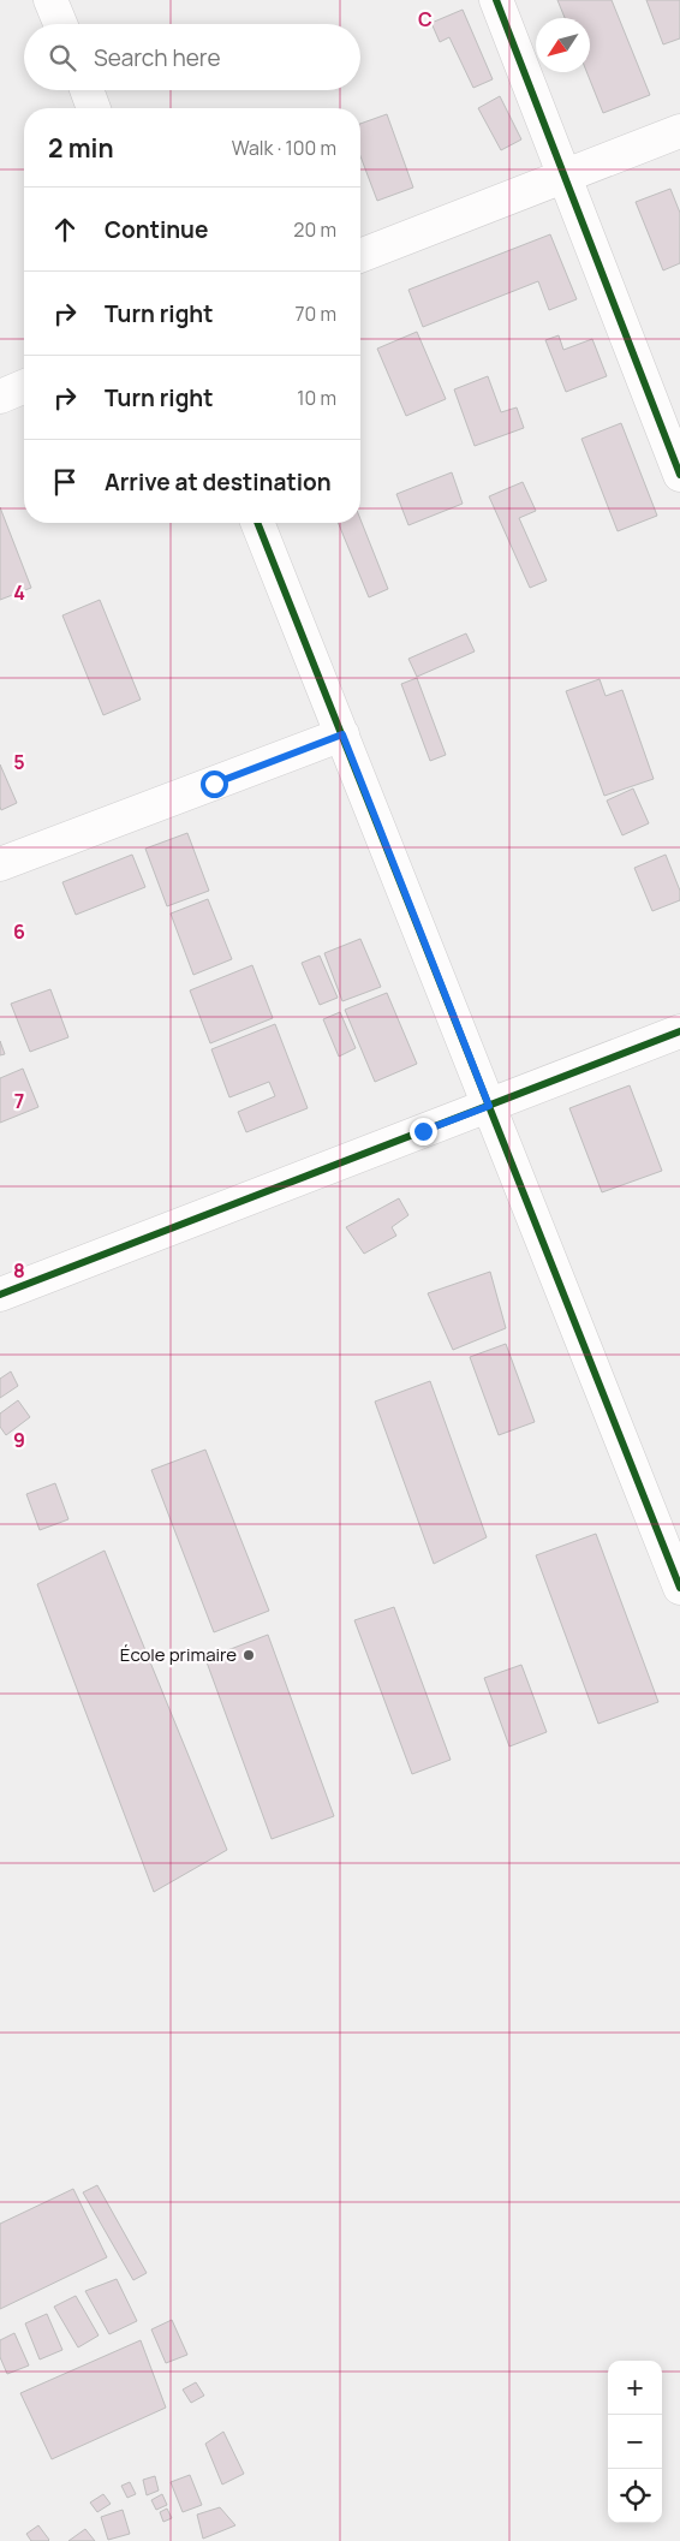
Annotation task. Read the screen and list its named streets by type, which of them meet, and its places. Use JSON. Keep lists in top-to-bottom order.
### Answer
{
  "places": ["École primaire"],
  "north": "bottom left",
  "page": {
    "search": "Search here",
    "heading": ["2 min", "Walk · 100 m"],
    "list": [
      ["Continue", "20 m"],
      ["Turn right", "70 m"],
      ["Turn right", "10 m"],
      "Arrive at destination"
    ],
    "map_buttons": ["+", "−"]
  },
  "grid": {
    "columns": ["C"],
    "rows": [
      "4",
      "5",
      "6",
      "7",
      "8",
      "9"
    ]
  }
}
